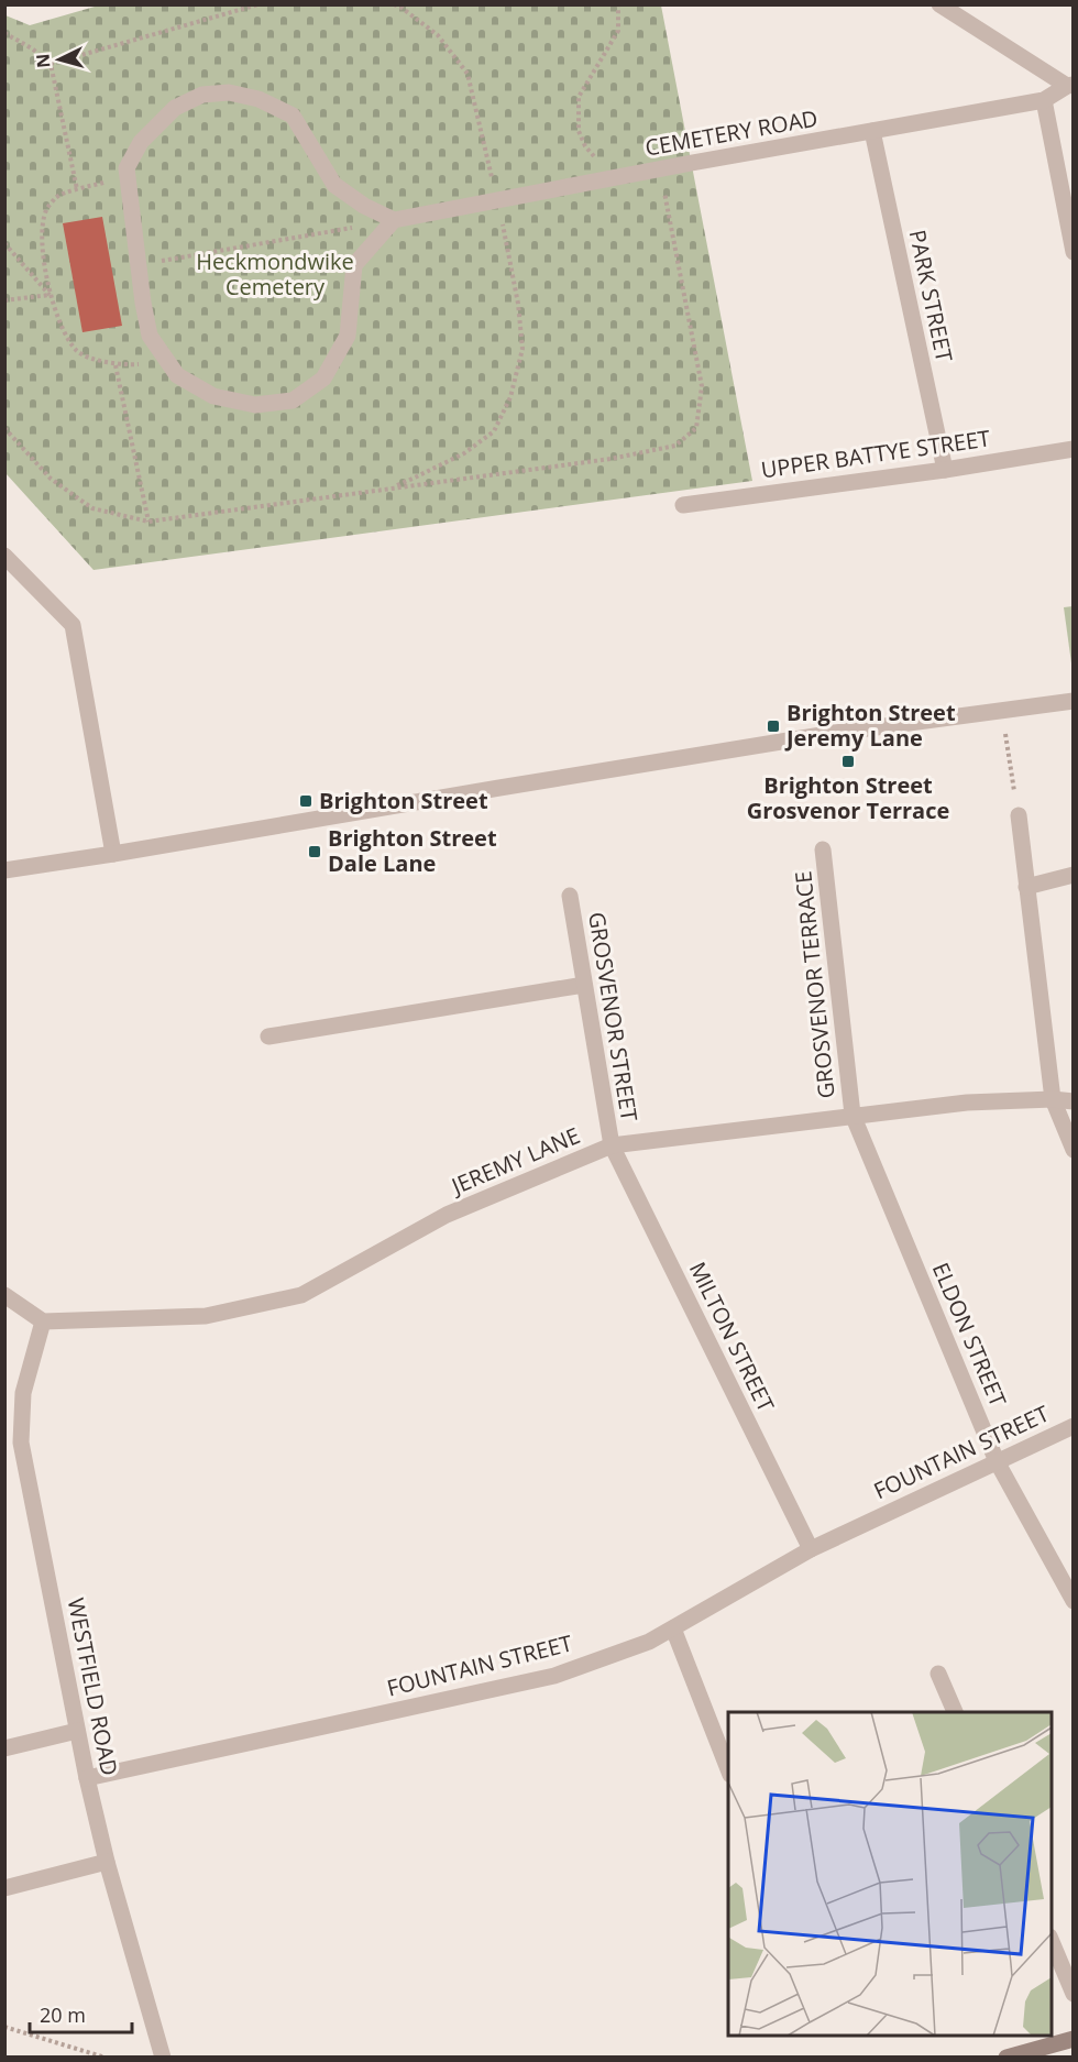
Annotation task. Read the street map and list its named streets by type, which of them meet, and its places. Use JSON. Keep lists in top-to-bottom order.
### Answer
{
  "streets": {
    "street": [
      "CEMETERY ROAD",
      "PARK STREET",
      "UPPER BATTYE STREET",
      "GROSVENOR TERRACE",
      "GROSVENOR STREET",
      "JEREMY LANE",
      "ELDON STREET",
      "MILTON STREET",
      "FOUNTAIN STREET",
      "WESTFIELD ROAD"
    ]
  },
  "crossings": [
    ["CEMETERY ROAD", "PARK STREET"],
    ["PARK STREET", "UPPER BATTYE STREET"],
    ["GROSVENOR TERRACE", "JEREMY LANE"],
    ["GROSVENOR TERRACE", "ELDON STREET"],
    ["GROSVENOR STREET", "JEREMY LANE"],
    ["GROSVENOR STREET", "MILTON STREET"],
    ["JEREMY LANE", "ELDON STREET"],
    ["JEREMY LANE", "MILTON STREET"],
    ["JEREMY LANE", "WESTFIELD ROAD"],
    ["ELDON STREET", "FOUNTAIN STREET"],
    ["MILTON STREET", "FOUNTAIN STREET"],
    ["FOUNTAIN STREET", "WESTFIELD ROAD"]
  ],
  "parks": ["Heckmondwike Cemetery"],
  "places": {
    "transit": [
      "Brighton Street Jeremy Lane",
      "Brighton Street Grosvenor Terrace",
      "Brighton Street",
      "Brighton Street Dale Lane"
    ]
  },
  "scale_bar": "20 m",
  "north": "left"
}
